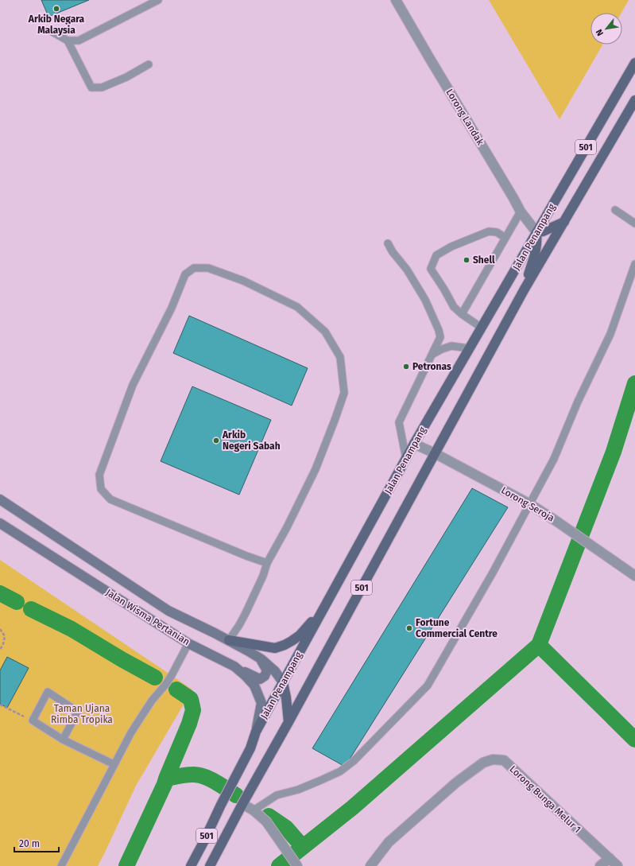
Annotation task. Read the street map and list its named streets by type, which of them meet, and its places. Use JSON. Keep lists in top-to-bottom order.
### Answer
{
  "streets": {
    "main road": ["501", "Jalan Penampang"],
    "street": [
      "Lorong Landak",
      "Lorong Seroja",
      "Jalan Wisma Pertanian",
      "Lorong Bunga Melur 1"
    ]
  },
  "crossings": [
    ["Lorong Landak", "Jalan Penampang"],
    ["Jalan Penampang", "Lorong Seroja"],
    ["Jalan Penampang", "Jalan Wisma Pertanian"]
  ],
  "parks": ["Taman Ujana Rimba Tropika"],
  "places": [
    "Arkib Negara Malaysia",
    "Shell",
    "Petronas",
    "Arkib Negeri Sabah",
    "Fortune Commercial Centre"
  ],
  "scale_bar": "20 m",
  "north": "bottom left"
}
